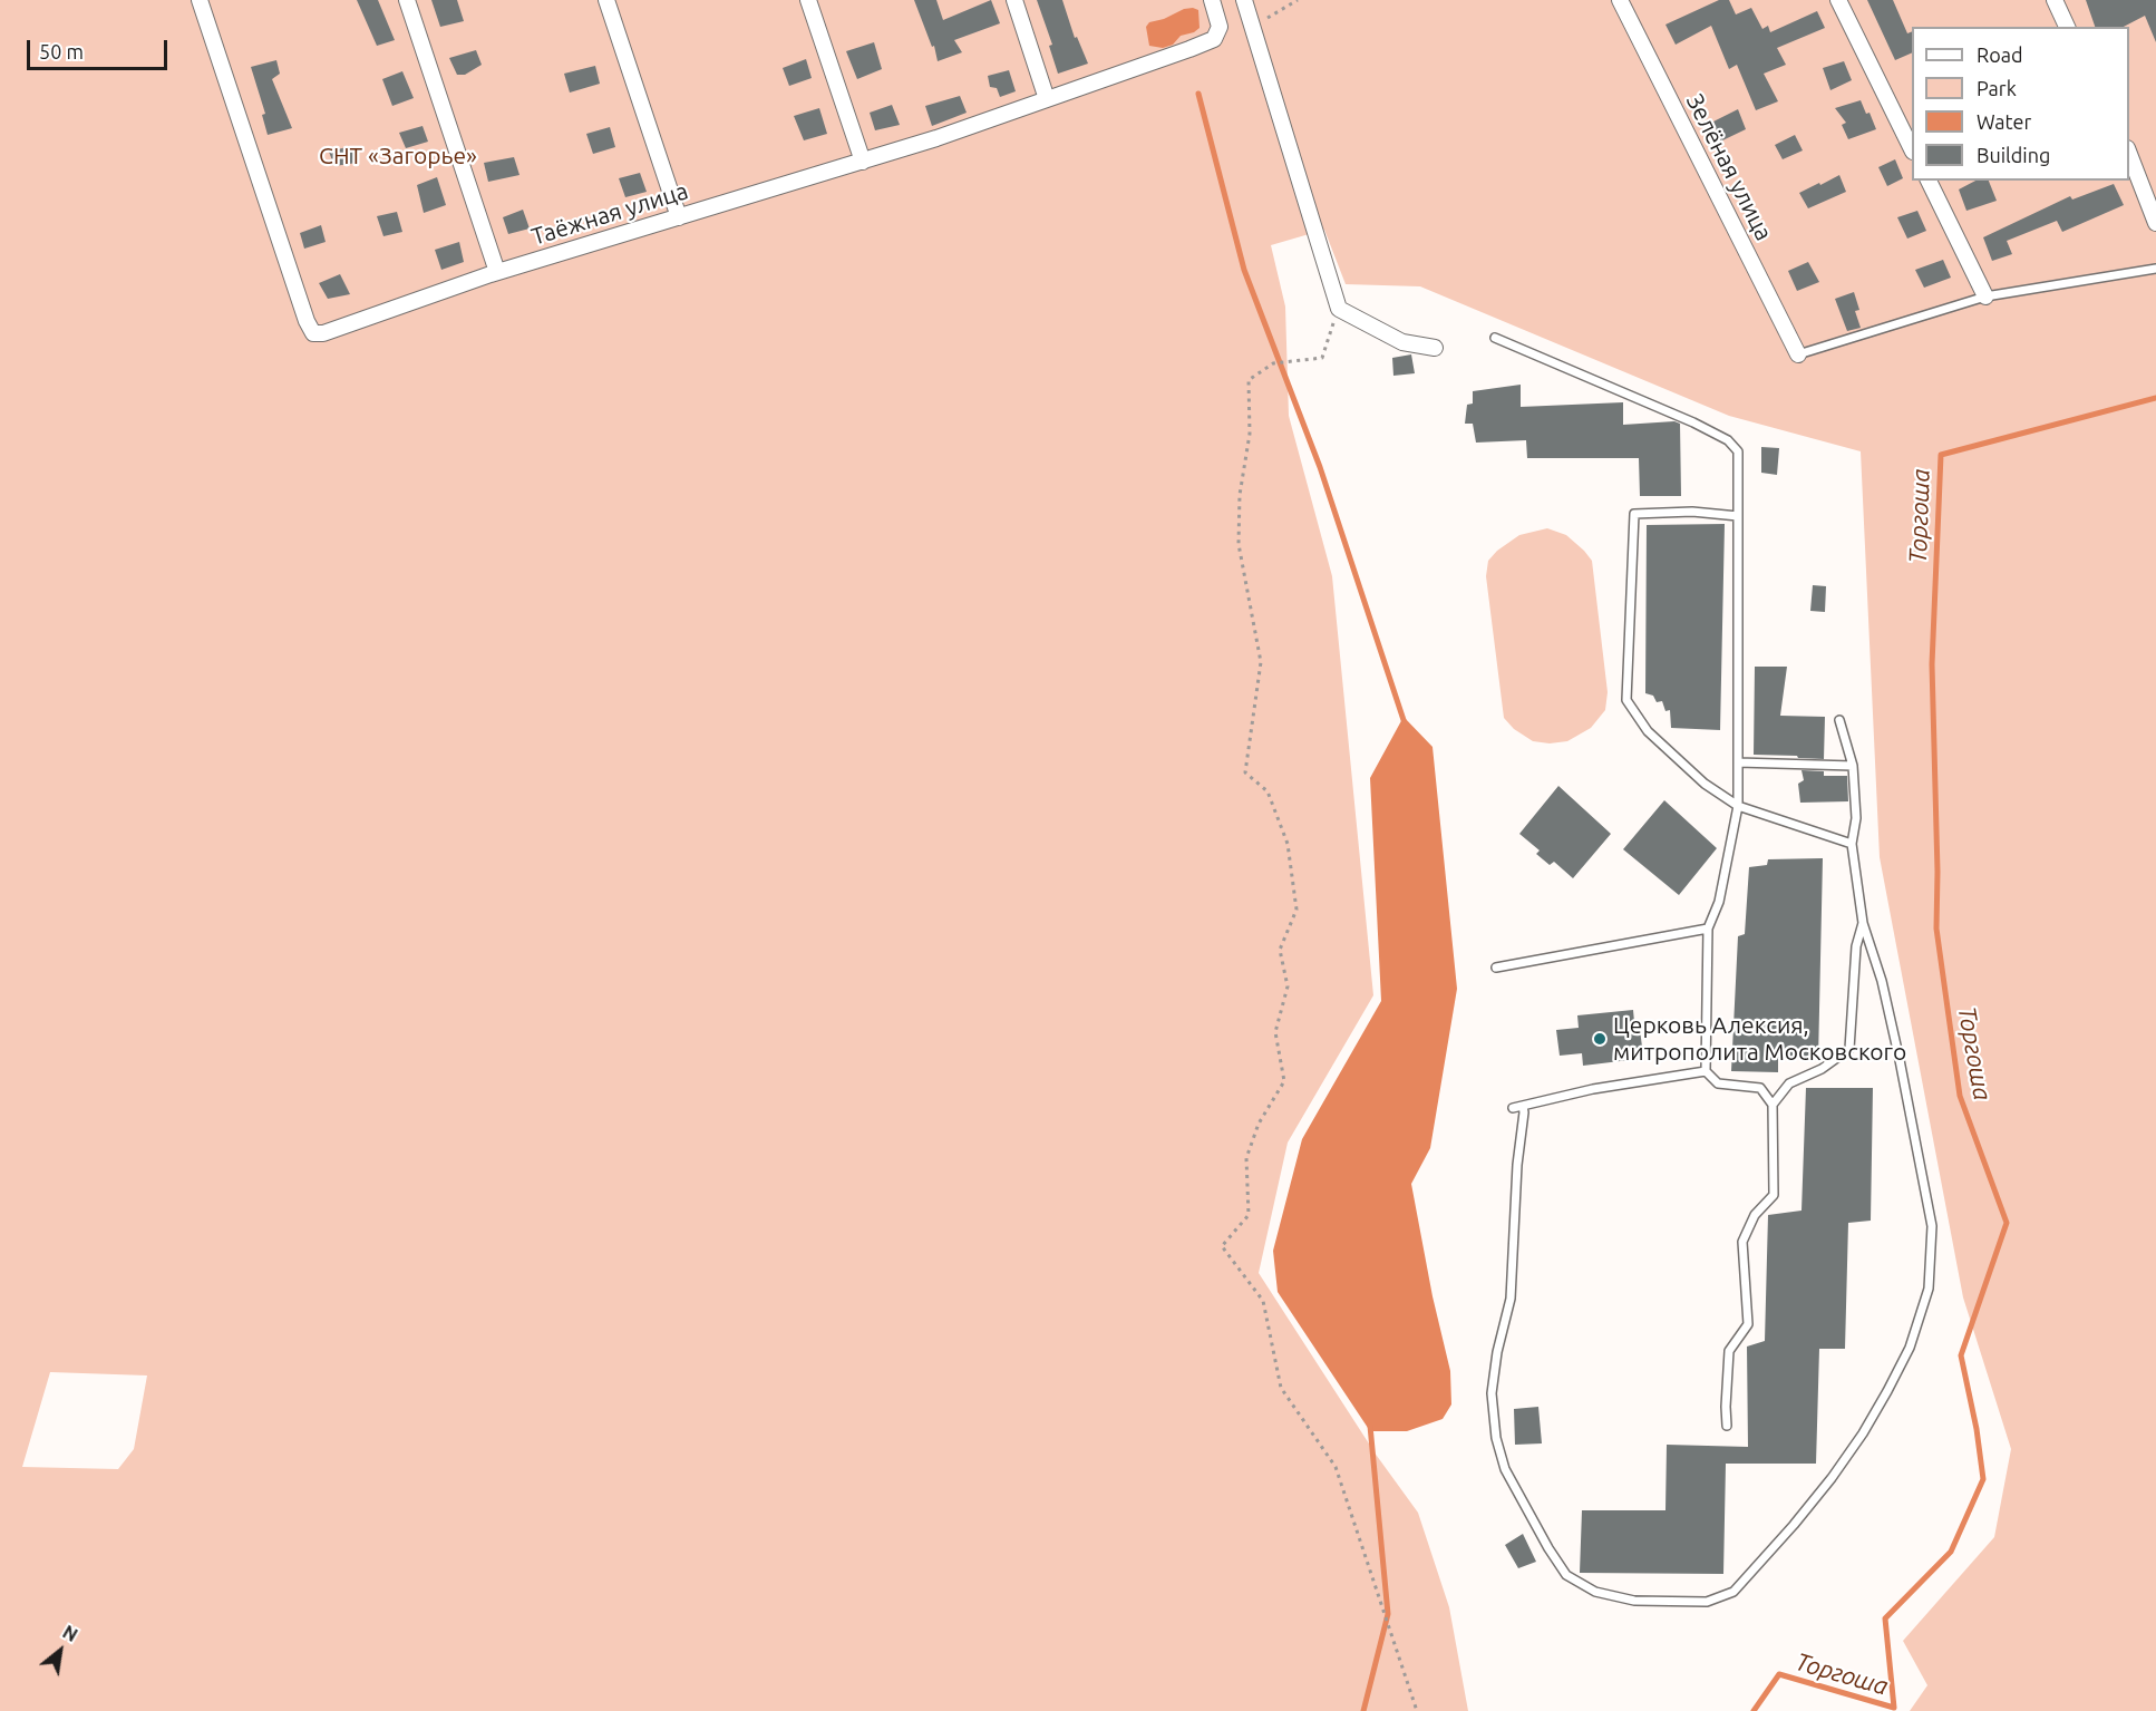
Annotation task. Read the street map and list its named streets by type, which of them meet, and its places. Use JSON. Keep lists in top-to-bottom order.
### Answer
{
  "streets": {
    "street": ["Зелёная улица", "Таёжная улица"]
  },
  "water": ["Торгоша"],
  "parks": ["СНТ «Загорье»"],
  "places": ["Церковь Алексия, митрополита Московского"],
  "legend": [
    "Road",
    "Park",
    "Water",
    "Building"
  ],
  "scale_bar": "50 m",
  "north": "top right"
}
